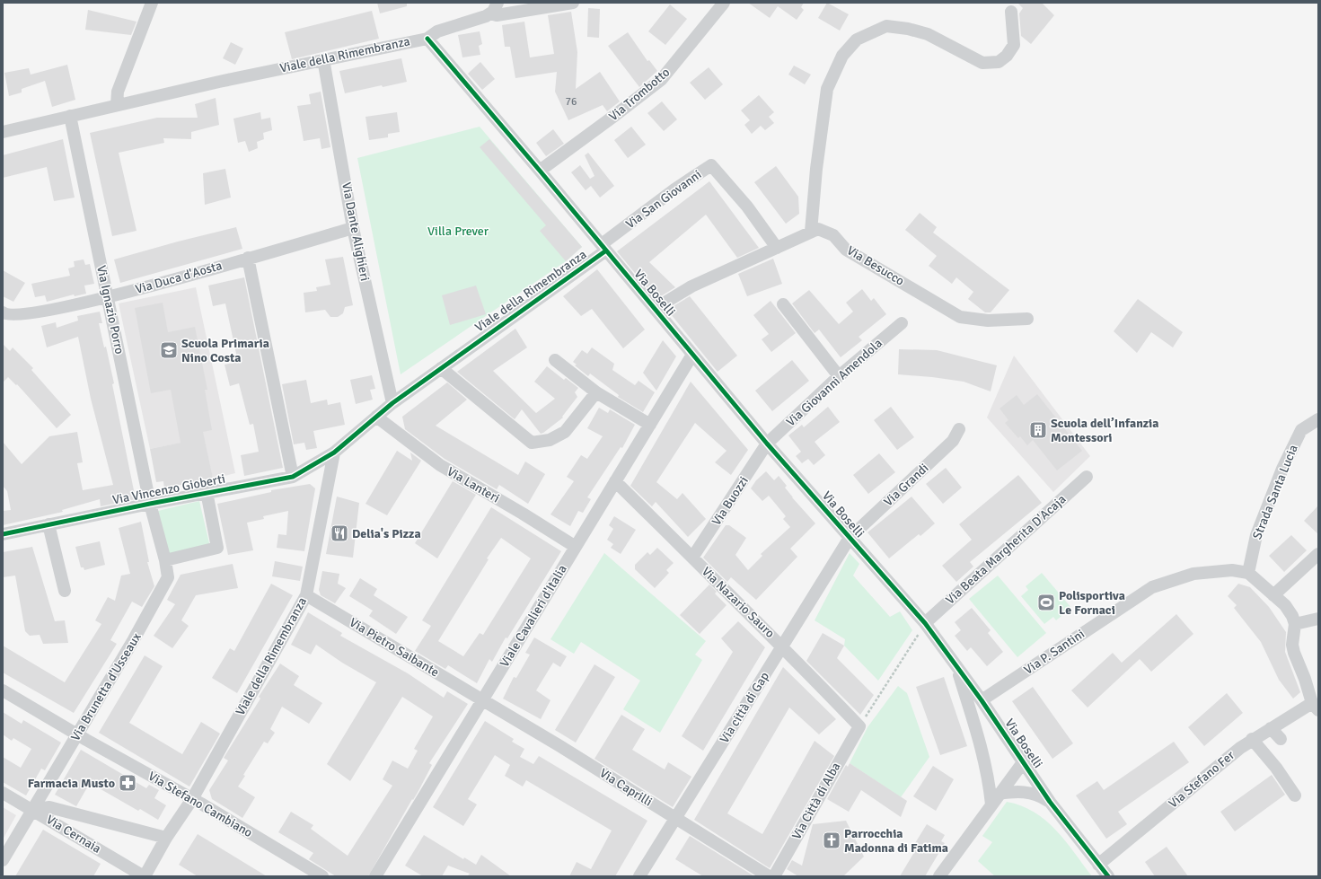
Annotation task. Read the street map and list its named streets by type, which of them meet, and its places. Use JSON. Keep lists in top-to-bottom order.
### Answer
{
  "streets": {
    "street": [
      "Viale della Rimembranza",
      "Via Trombotto",
      "Via San Giovanni",
      "Via Dante Alighieri",
      "Via Besucco",
      "Via Duca d'Aosta",
      "Via Boselli",
      "Via Ignazio Porro",
      "Via Giovanni Amendola",
      "Via Lanteri",
      "Via Grandi",
      "Via Vincenzo Gioberti",
      "Strada Santa Lucia",
      "Via Buozzi",
      "Via Beata Margherita D'Acaja",
      "Via Nazario Sauro",
      "Viale Cavalieri d'Italia",
      "Via Pietro Saibante",
      "Via P. Santini",
      "Via Brunetta d'Usseaux",
      "Via città di Gap",
      "Via Stefano Fer",
      "Via Caprilli",
      "Via Città di Alba",
      "Via Stefano Cambiano",
      "Via Cernaia"
    ]
  },
  "crossings": [
    ["Viale della Rimembranza", "Via Trombotto"],
    ["Viale della Rimembranza", "Via San Giovanni"],
    ["Viale della Rimembranza", "Via Dante Alighieri"],
    ["Viale della Rimembranza", "Via Boselli"],
    ["Viale della Rimembranza", "Via Ignazio Porro"],
    ["Viale della Rimembranza", "Via Lanteri"],
    ["Viale della Rimembranza", "Via Vincenzo Gioberti"],
    ["Viale della Rimembranza", "Via Pietro Saibante"],
    ["Viale della Rimembranza", "Via Stefano Cambiano"],
    ["Viale della Rimembranza", "Via Cernaia"],
    ["Via San Giovanni", "Via Besucco"],
    ["Via San Giovanni", "Via Boselli"],
    ["Via Dante Alighieri", "Via Duca d'Aosta"],
    ["Via Besucco", "Via Boselli"],
    ["Via Duca d'Aosta", "Via Ignazio Porro"],
    ["Via Boselli", "Via Giovanni Amendola"],
    ["Via Boselli", "Via Grandi"],
    ["Via Boselli", "Via Buozzi"],
    ["Via Boselli", "Via Beata Margherita D'Acaja"],
    ["Via Boselli", "Viale Cavalieri d'Italia"],
    ["Via Boselli", "Via P. Santini"],
    ["Via Boselli", "Via città di Gap"],
    ["Via Boselli", "Via Stefano Fer"],
    ["Via Ignazio Porro", "Via Vincenzo Gioberti"],
    ["Via Ignazio Porro", "Via Brunetta d'Usseaux"],
    ["Via Giovanni Amendola", "Via Buozzi"],
    ["Via Lanteri", "Viale Cavalieri d'Italia"],
    ["Via Grandi", "Via città di Gap"],
    ["Strada Santa Lucia", "Via P. Santini"],
    ["Via Buozzi", "Via Nazario Sauro"],
    ["Via Nazario Sauro", "Viale Cavalieri d'Italia"],
    ["Via Nazario Sauro", "Via città di Gap"],
    ["Via Nazario Sauro", "Via Città di Alba"],
    ["Viale Cavalieri d'Italia", "Via Pietro Saibante"],
    ["Viale Cavalieri d'Italia", "Via Caprilli"],
    ["Via Pietro Saibante", "Via Caprilli"],
    ["Via Brunetta d'Usseaux", "Via Stefano Cambiano"],
    ["Via Brunetta d'Usseaux", "Via Cernaia"],
    ["Via città di Gap", "Via Caprilli"]
  ],
  "parks": ["Villa Prever"],
  "places": {
    "school or university": ["Scuola Primaria Nino Costa"],
    "building": ["Scuola dell’Infanzia Montessori"],
    "restaurant": ["Delia's Pizza"],
    "sports": ["Polisportiva Le Fornaci"],
    "pharmacy": ["Farmacia Musto"],
    "church": ["Parrocchia Madonna di Fatima"]
  },
  "house_numbers": ["76"]
}
